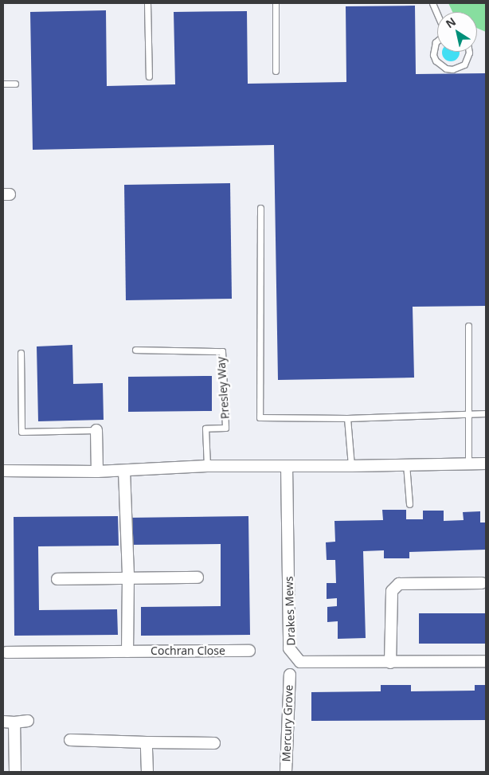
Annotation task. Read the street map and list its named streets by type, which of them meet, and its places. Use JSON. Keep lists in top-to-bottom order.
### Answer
{
  "streets": {
    "street": ["Drakes Mews", "Cochran Close", "Mercury Grove"],
    "lane": ["Presley Way"]
  },
  "north": "top left"
}
